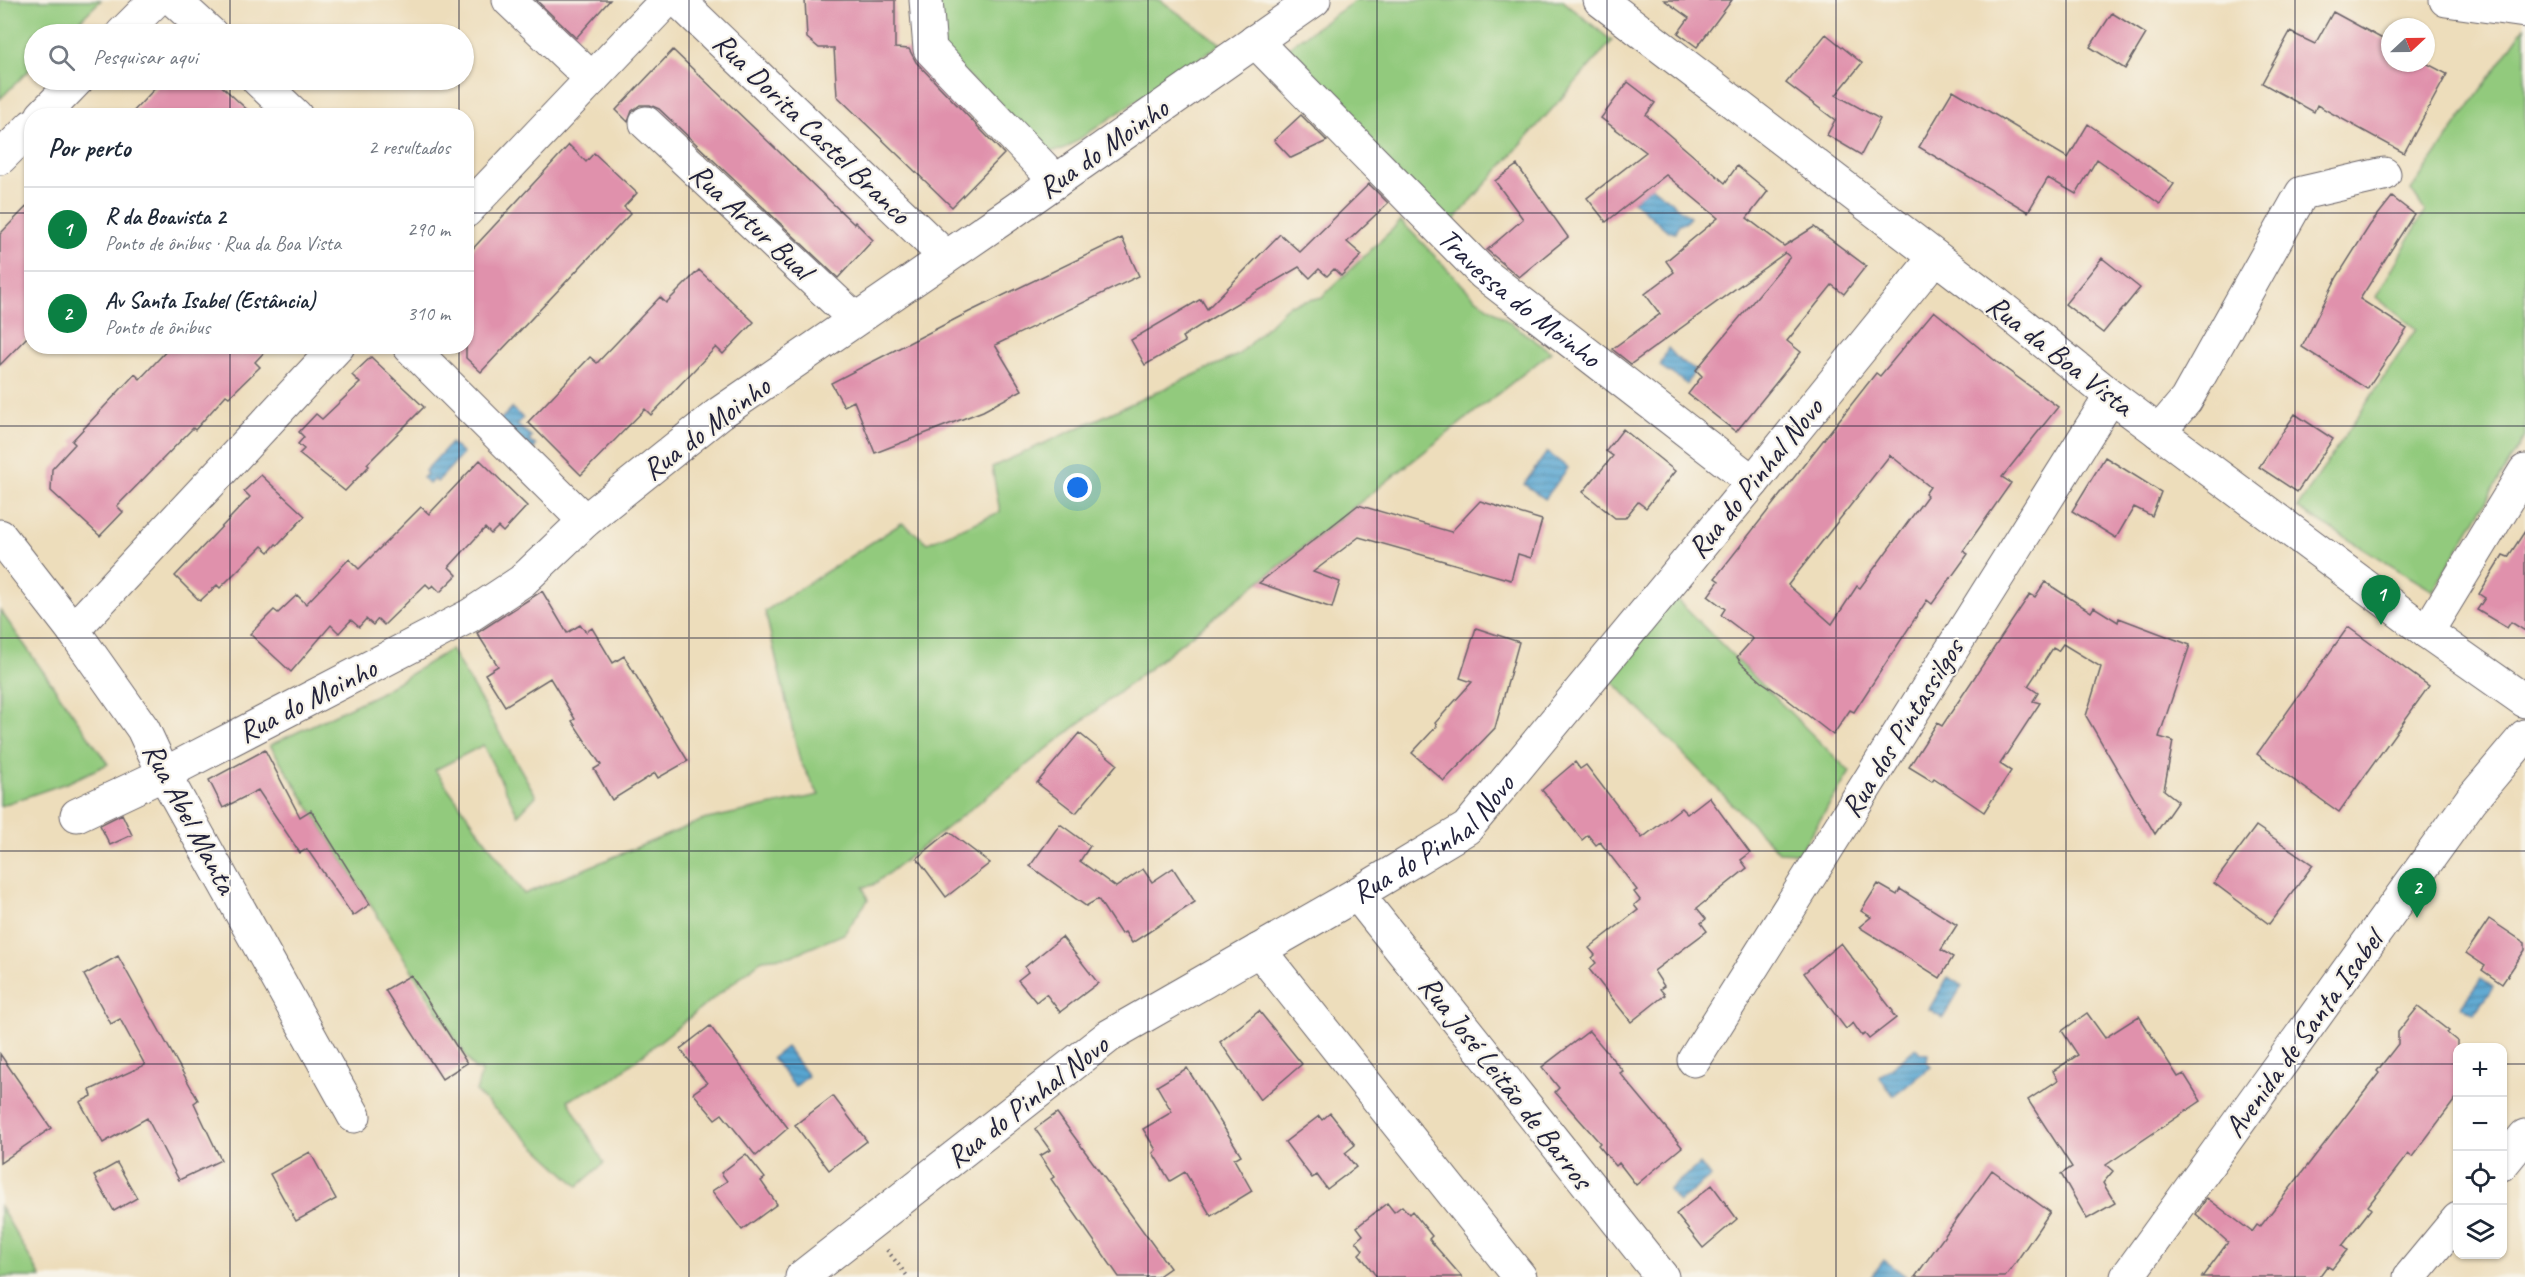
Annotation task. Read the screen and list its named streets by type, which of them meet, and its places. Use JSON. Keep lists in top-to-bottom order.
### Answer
{
  "streets": {
    "street": [
      "Rua Dorita Castel Branco",
      "Rua do Moinho",
      "Rua Artur Bual",
      "Travessa do Moinho",
      "Rua da Boa Vista",
      "Rua do Pinhal Novo",
      "Rua dos Pintassilgos",
      "Rua Abel Manta",
      "Avenida de Santa Isabel",
      "Rua José Leitão de Barros"
    ]
  },
  "crossings": [
    ["Rua Dorita Castel Branco", "Rua do Moinho"],
    ["Rua do Moinho", "Rua Artur Bual"],
    ["Rua do Moinho", "Travessa do Moinho"],
    ["Rua do Moinho", "Rua Abel Manta"],
    ["Travessa do Moinho", "Rua do Pinhal Novo"],
    ["Rua da Boa Vista", "Rua do Pinhal Novo"],
    ["Rua da Boa Vista", "Rua dos Pintassilgos"],
    ["Rua do Pinhal Novo", "Rua José Leitão de Barros"]
  ],
  "north": "right",
  "page": {
    "search": "Pesquisar aqui",
    "heading": ["Por perto", "2 resultados"],
    "list": [
      {
        "mark": "1",
        "name": "R da Boavista 2",
        "note": "Ponto de ônibus · Rua da Boa Vista",
        "value": "290 m"
      },
      {
        "mark": "2",
        "name": "Av Santa Isabel (Estância)",
        "note": "Ponto de ônibus",
        "value": "310 m"
      }
    ],
    "pins": ["1", "2"],
    "map_buttons": ["+", "−"]
  }
}
